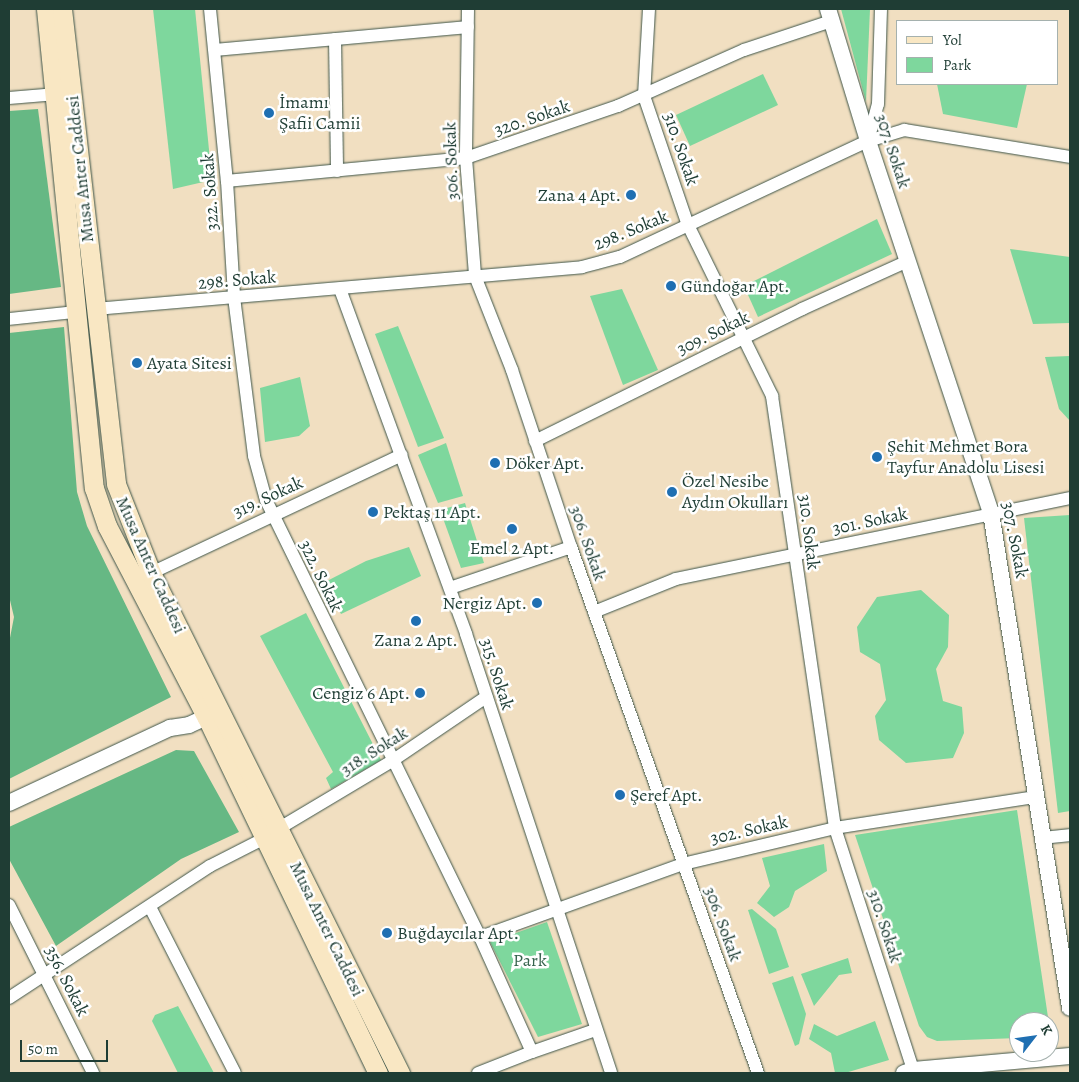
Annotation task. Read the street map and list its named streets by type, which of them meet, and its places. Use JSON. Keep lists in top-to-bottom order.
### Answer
{
  "streets": {
    "main road": ["Musa Anter Caddesi"],
    "street": [
      "320. Sokak",
      "310. Sokak",
      "307. Sokak",
      "306. Sokak",
      "322. Sokak",
      "298. Sokak",
      "309. Sokak",
      "319. Sokak",
      "301. Sokak",
      "315. Sokak",
      "318. Sokak",
      "302. Sokak",
      "356. Sokak"
    ]
  },
  "crossings": [
    ["320. Sokak", "310. Sokak"],
    ["320. Sokak", "307. Sokak"],
    ["320. Sokak", "306. Sokak"],
    ["320. Sokak", "322. Sokak"],
    ["310. Sokak", "298. Sokak"],
    ["310. Sokak", "309. Sokak"],
    ["310. Sokak", "301. Sokak"],
    ["310. Sokak", "302. Sokak"],
    ["307. Sokak", "298. Sokak"],
    ["307. Sokak", "309. Sokak"],
    ["307. Sokak", "301. Sokak"],
    ["307. Sokak", "302. Sokak"],
    ["306. Sokak", "298. Sokak"],
    ["306. Sokak", "309. Sokak"],
    ["306. Sokak", "301. Sokak"],
    ["306. Sokak", "302. Sokak"],
    ["Musa Anter Caddesi", "298. Sokak"],
    ["Musa Anter Caddesi", "319. Sokak"],
    ["Musa Anter Caddesi", "318. Sokak"],
    ["322. Sokak", "298. Sokak"],
    ["322. Sokak", "319. Sokak"],
    ["322. Sokak", "318. Sokak"],
    ["322. Sokak", "302. Sokak"],
    ["298. Sokak", "315. Sokak"],
    ["319. Sokak", "315. Sokak"],
    ["315. Sokak", "318. Sokak"],
    ["315. Sokak", "302. Sokak"],
    ["318. Sokak", "356. Sokak"]
  ],
  "parks": ["Park"],
  "places": [
    "İmamı Şafii Camii",
    "Zana 4 Apt.",
    "Gündoğar Apt.",
    "Ayata Sitesi",
    "Şehit Mehmet Bora Tayfur Anadolu Lisesi",
    "Döker Apt.",
    "Özel Nesibe Aydın Okulları",
    "Pektaş 11 Apt.",
    "Emel 2 Apt.",
    "Nergiz Apt.",
    "Zana 2 Apt.",
    "Cengiz 6 Apt.",
    "Şeref Apt.",
    "Buğdaycılar Apt."
  ],
  "legend": ["Yol", "Park"],
  "scale_bar": "50 m",
  "north": "top right"
}
